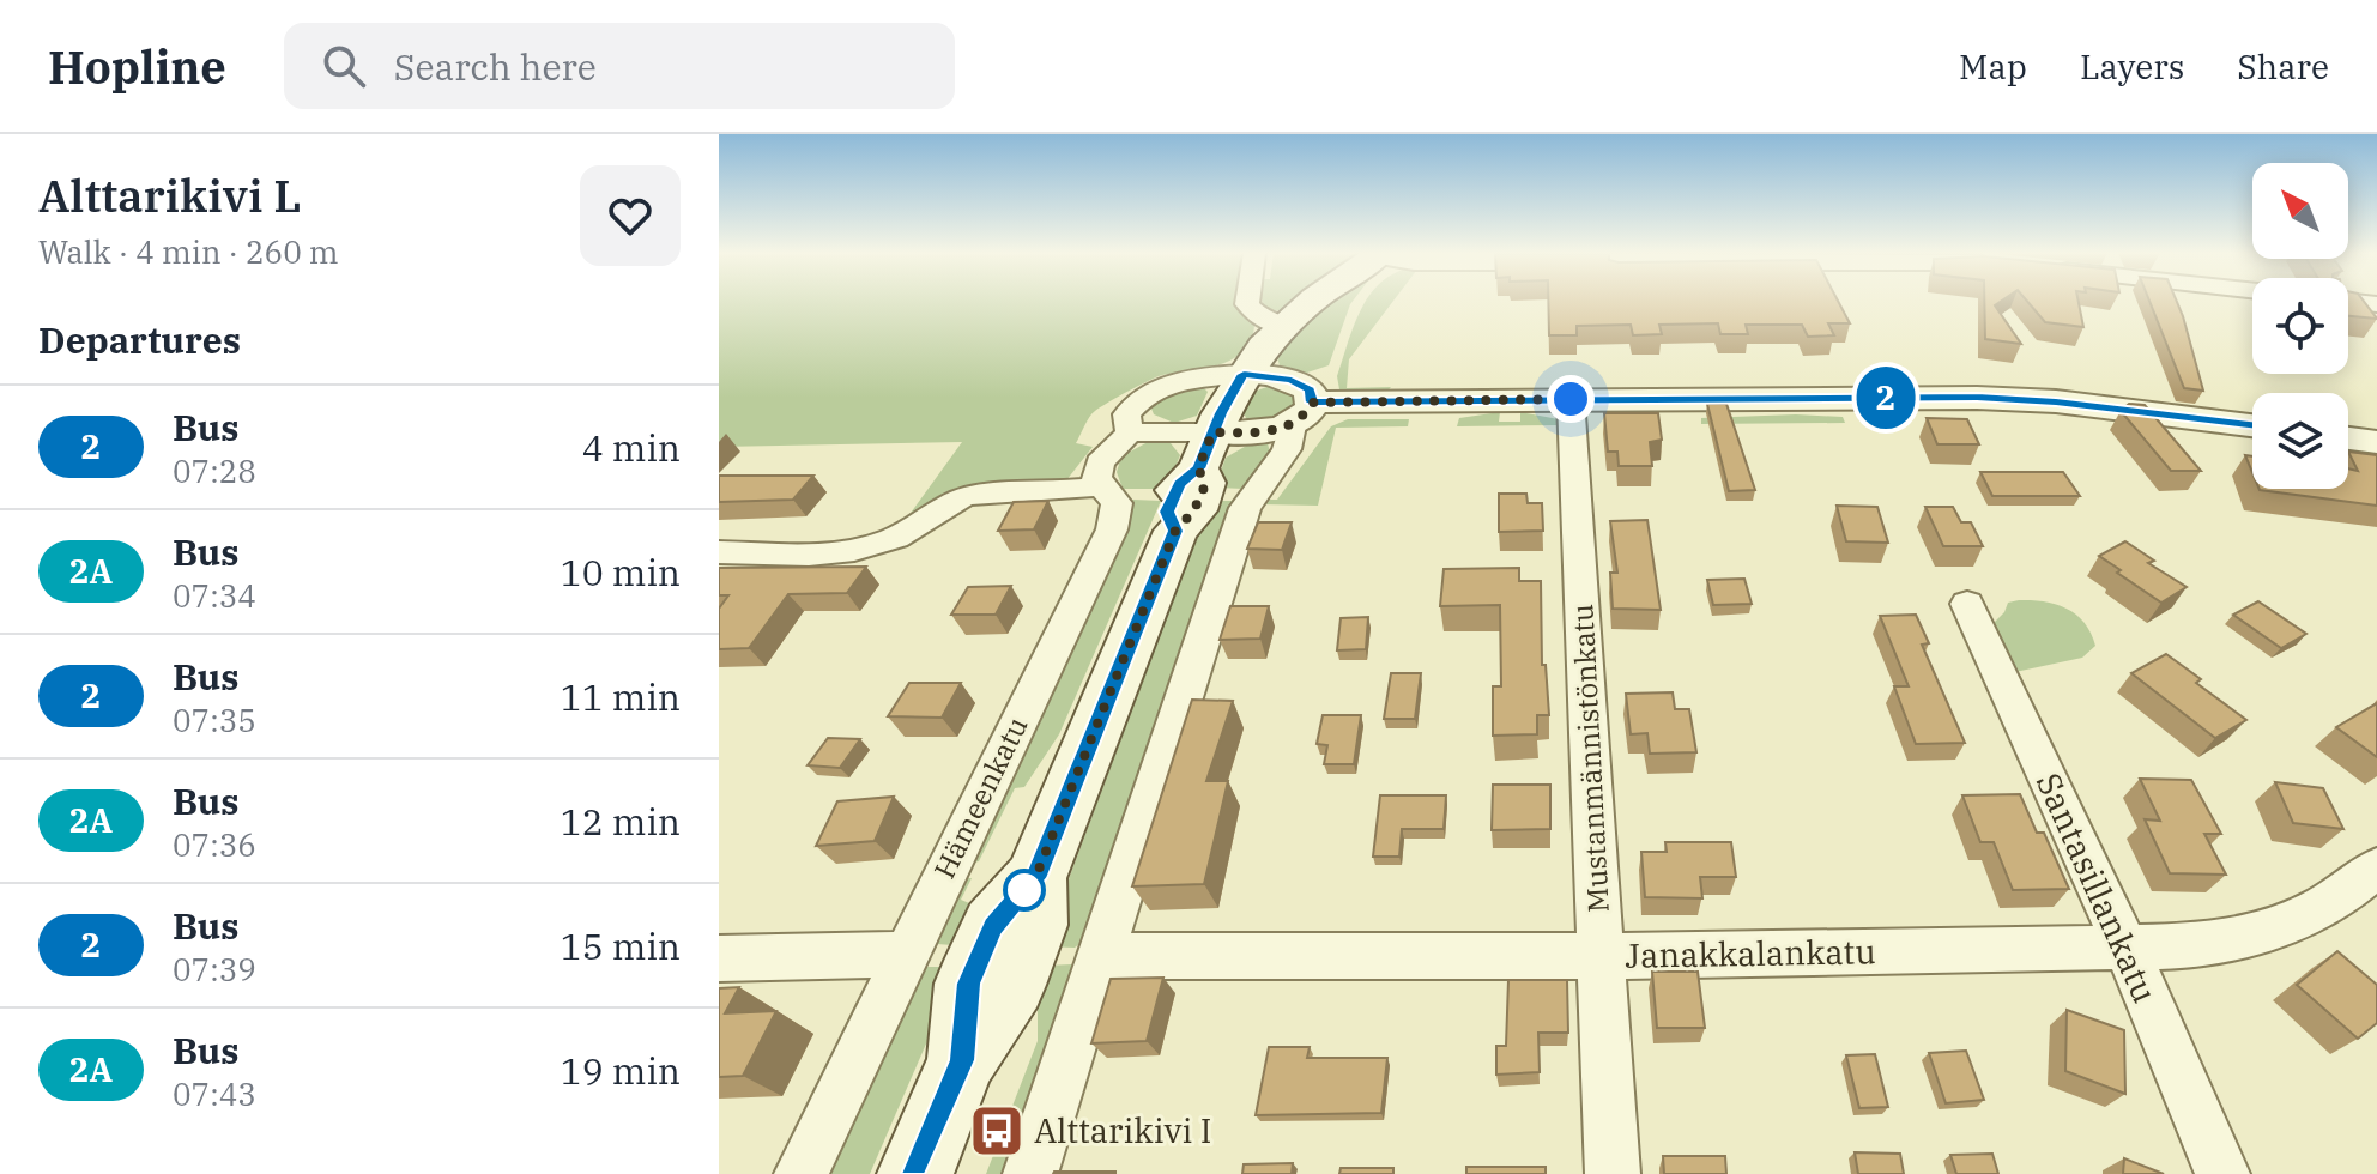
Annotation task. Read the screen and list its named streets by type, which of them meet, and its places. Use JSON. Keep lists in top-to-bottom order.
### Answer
{
  "streets": {
    "street": [
      "Mustanmännistönkatu",
      "Hämeenkatu",
      "Santasillankatu",
      "Janakkalankatu"
    ]
  },
  "crossings": [
    ["Mustanmännistönkatu", "Janakkalankatu"],
    ["Santasillankatu", "Janakkalankatu"]
  ],
  "places": {
    "bus stop": ["Alttarikivi I"]
  },
  "lines": ["bus line 2"],
  "north": "top left",
  "page": {
    "header": "Hopline",
    "search": "Search here",
    "nav": ["Map", "Layers", "Share"],
    "heading": [
      ["Alttarikivi L", "Walk · 4 min · 260 m"],
      "Departures"
    ],
    "on_map": "2",
    "list": [
      {
        "mark": "2",
        "name": "Bus",
        "note": "07:28",
        "value": "4 min"
      },
      {
        "mark": "2A",
        "name": "Bus",
        "note": "07:34",
        "value": "10 min"
      },
      {
        "mark": "2",
        "name": "Bus",
        "note": "07:35",
        "value": "11 min"
      },
      {
        "mark": "2A",
        "name": "Bus",
        "note": "07:36",
        "value": "12 min"
      },
      {
        "mark": "2",
        "name": "Bus",
        "note": "07:39",
        "value": "15 min"
      },
      {
        "mark": "2A",
        "name": "Bus",
        "note": "07:43",
        "value": "19 min"
      }
    ]
  }
}
